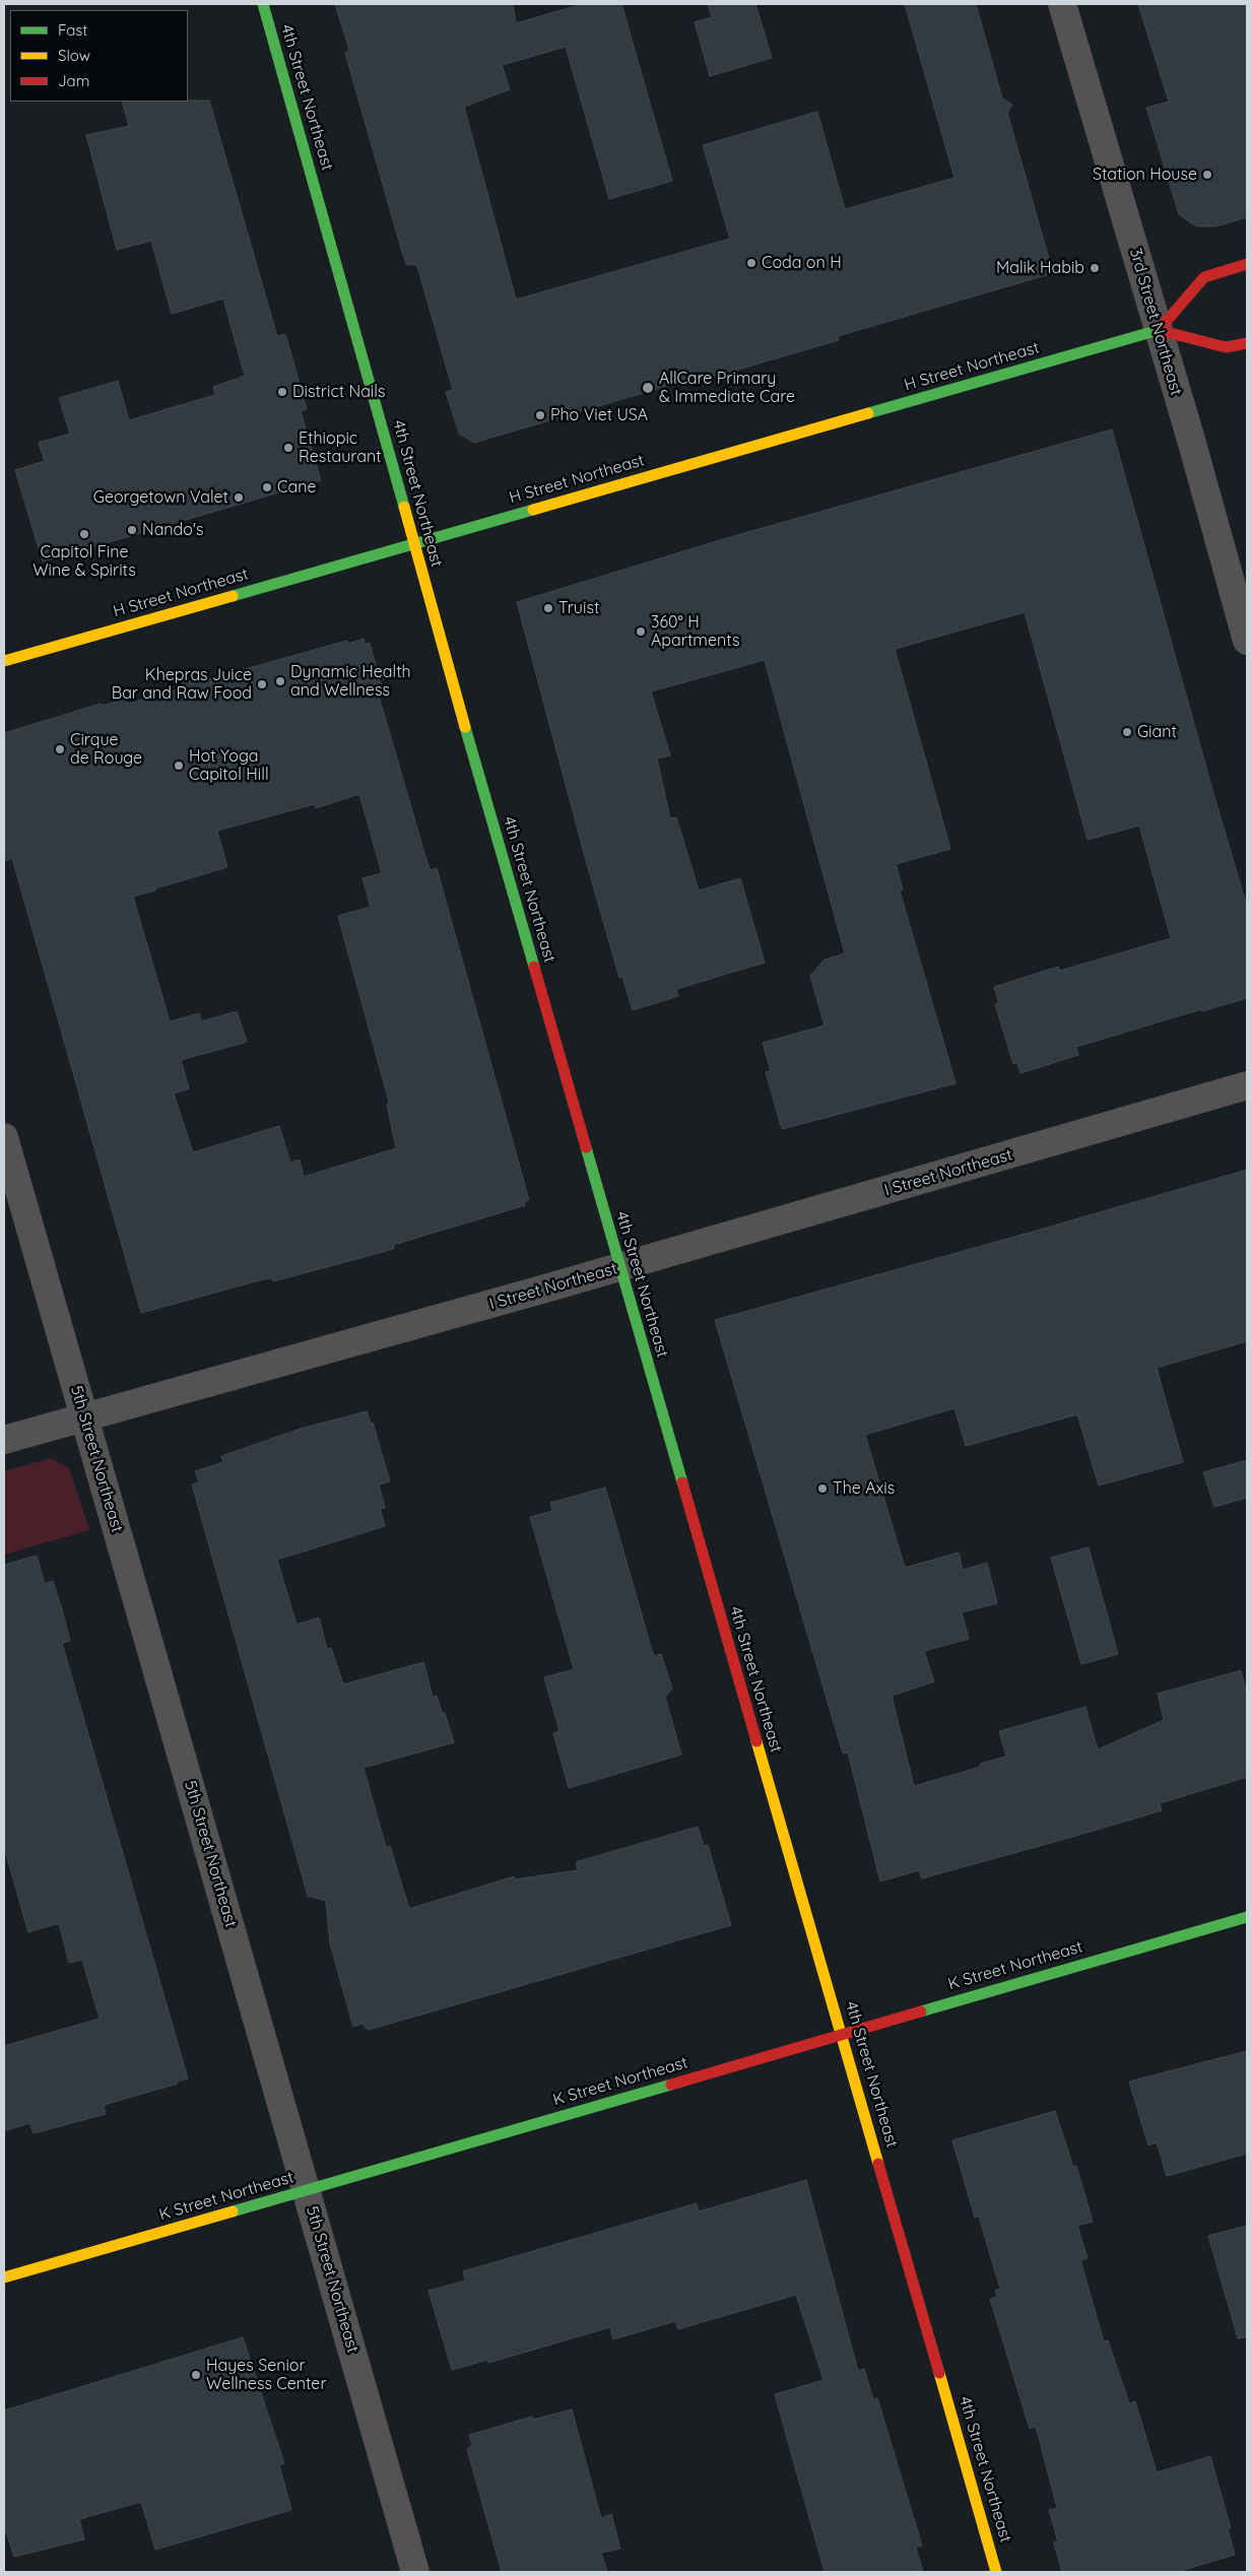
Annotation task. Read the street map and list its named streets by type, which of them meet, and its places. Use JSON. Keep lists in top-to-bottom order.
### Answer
{
  "streets": {
    "main road": ["4th Street Northeast", "H Street Northeast", "K Street Northeast"],
    "street": ["3rd Street Northeast", "I Street Northeast", "5th Street Northeast"]
  },
  "crossings": [
    ["4th Street Northeast", "H Street Northeast"],
    ["4th Street Northeast", "I Street Northeast"],
    ["4th Street Northeast", "K Street Northeast"],
    ["3rd Street Northeast", "H Street Northeast"],
    ["I Street Northeast", "5th Street Northeast"],
    ["5th Street Northeast", "K Street Northeast"]
  ],
  "places": [
    "Station House",
    "Coda on H",
    "Malik Habib",
    "AllCare Primary & Immediate Care",
    "District Nails",
    "Pho Viet USA",
    "Ethiopic Restaurant",
    "Cane",
    "Georgetown Valet",
    "Nando's",
    "Capitol Fine Wine & Spirits",
    "Truist",
    "360° H Apartments",
    "Dynamic Health and Wellness",
    "Khepras Juice Bar and Raw Food",
    "Giant",
    "Cirque de Rouge",
    "Hot Yoga Capitol Hill",
    "The Axis",
    "Hayes Senior Wellness Center"
  ],
  "legend": ["Fast", "Slow", "Jam"]
}
